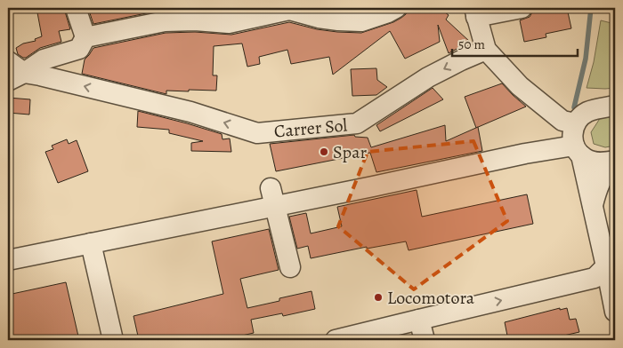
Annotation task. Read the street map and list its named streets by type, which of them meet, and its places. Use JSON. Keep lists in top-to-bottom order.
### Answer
{
  "streets": {
    "street": ["Carrer Sol"]
  },
  "places": ["Spar", "Locomotora"],
  "scale_bar": "50 m"
}
